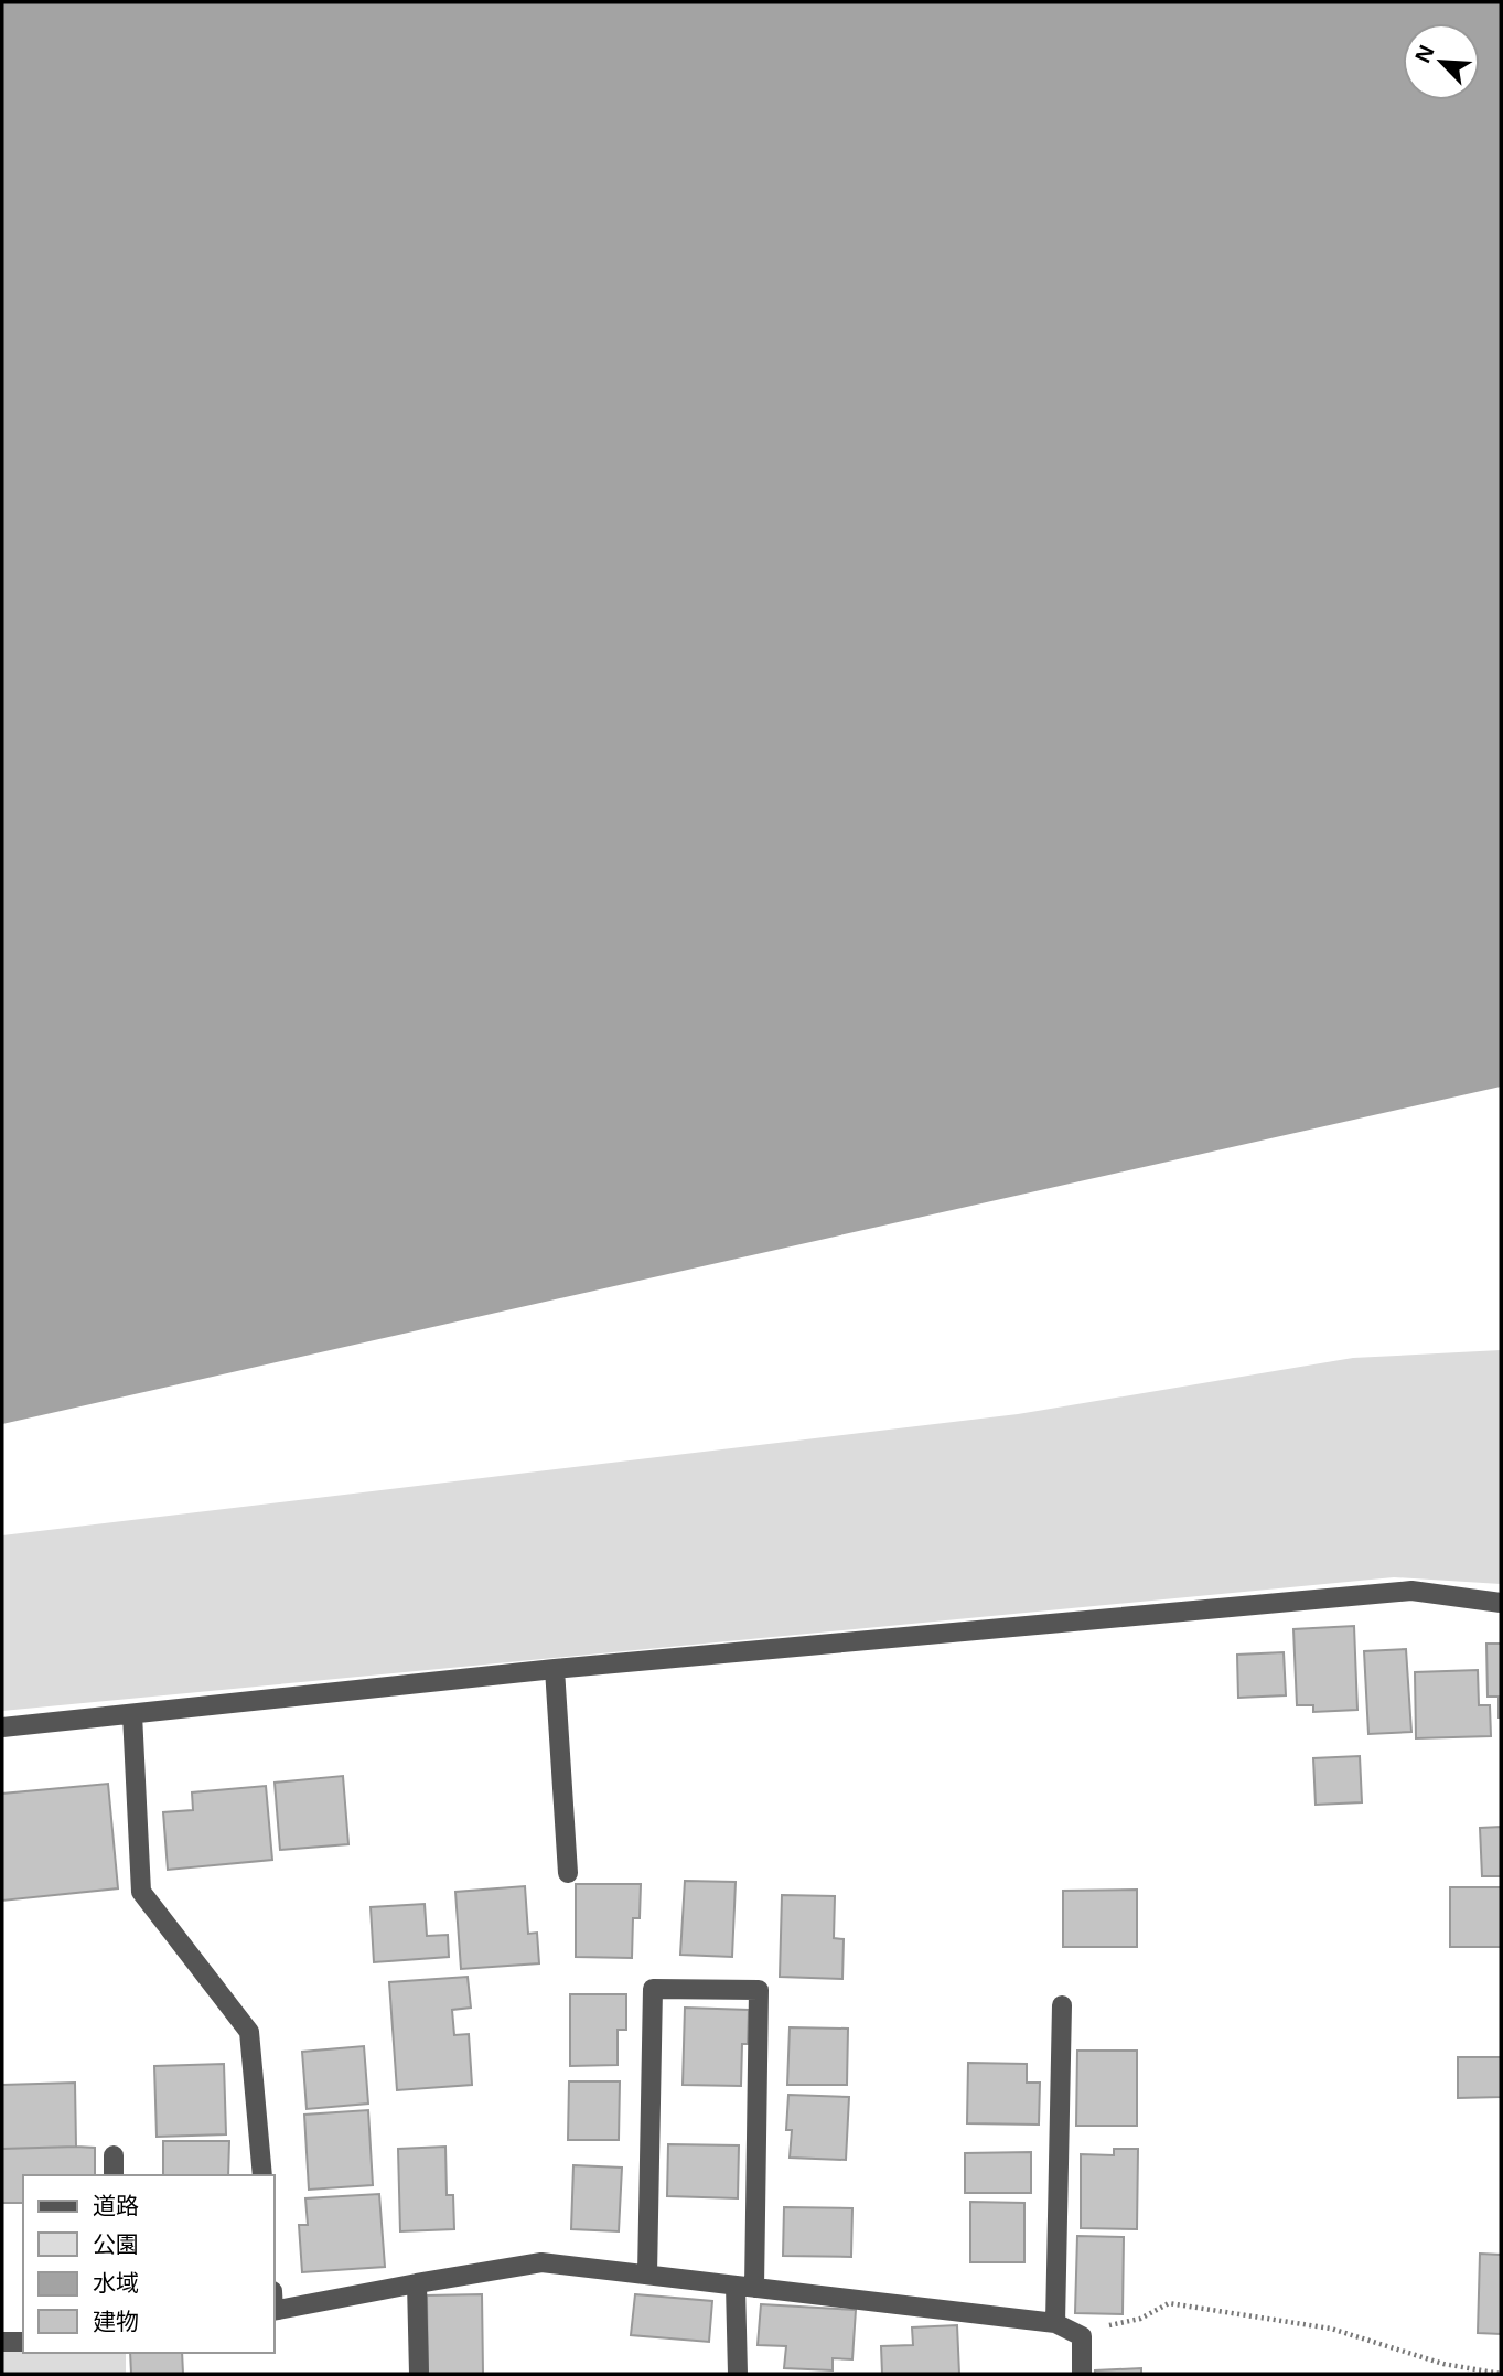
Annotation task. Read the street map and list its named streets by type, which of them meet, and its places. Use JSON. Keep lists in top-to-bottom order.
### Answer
{
  "legend": [
    "道路",
    "公園",
    "水域",
    "建物"
  ],
  "north": "top left"
}
